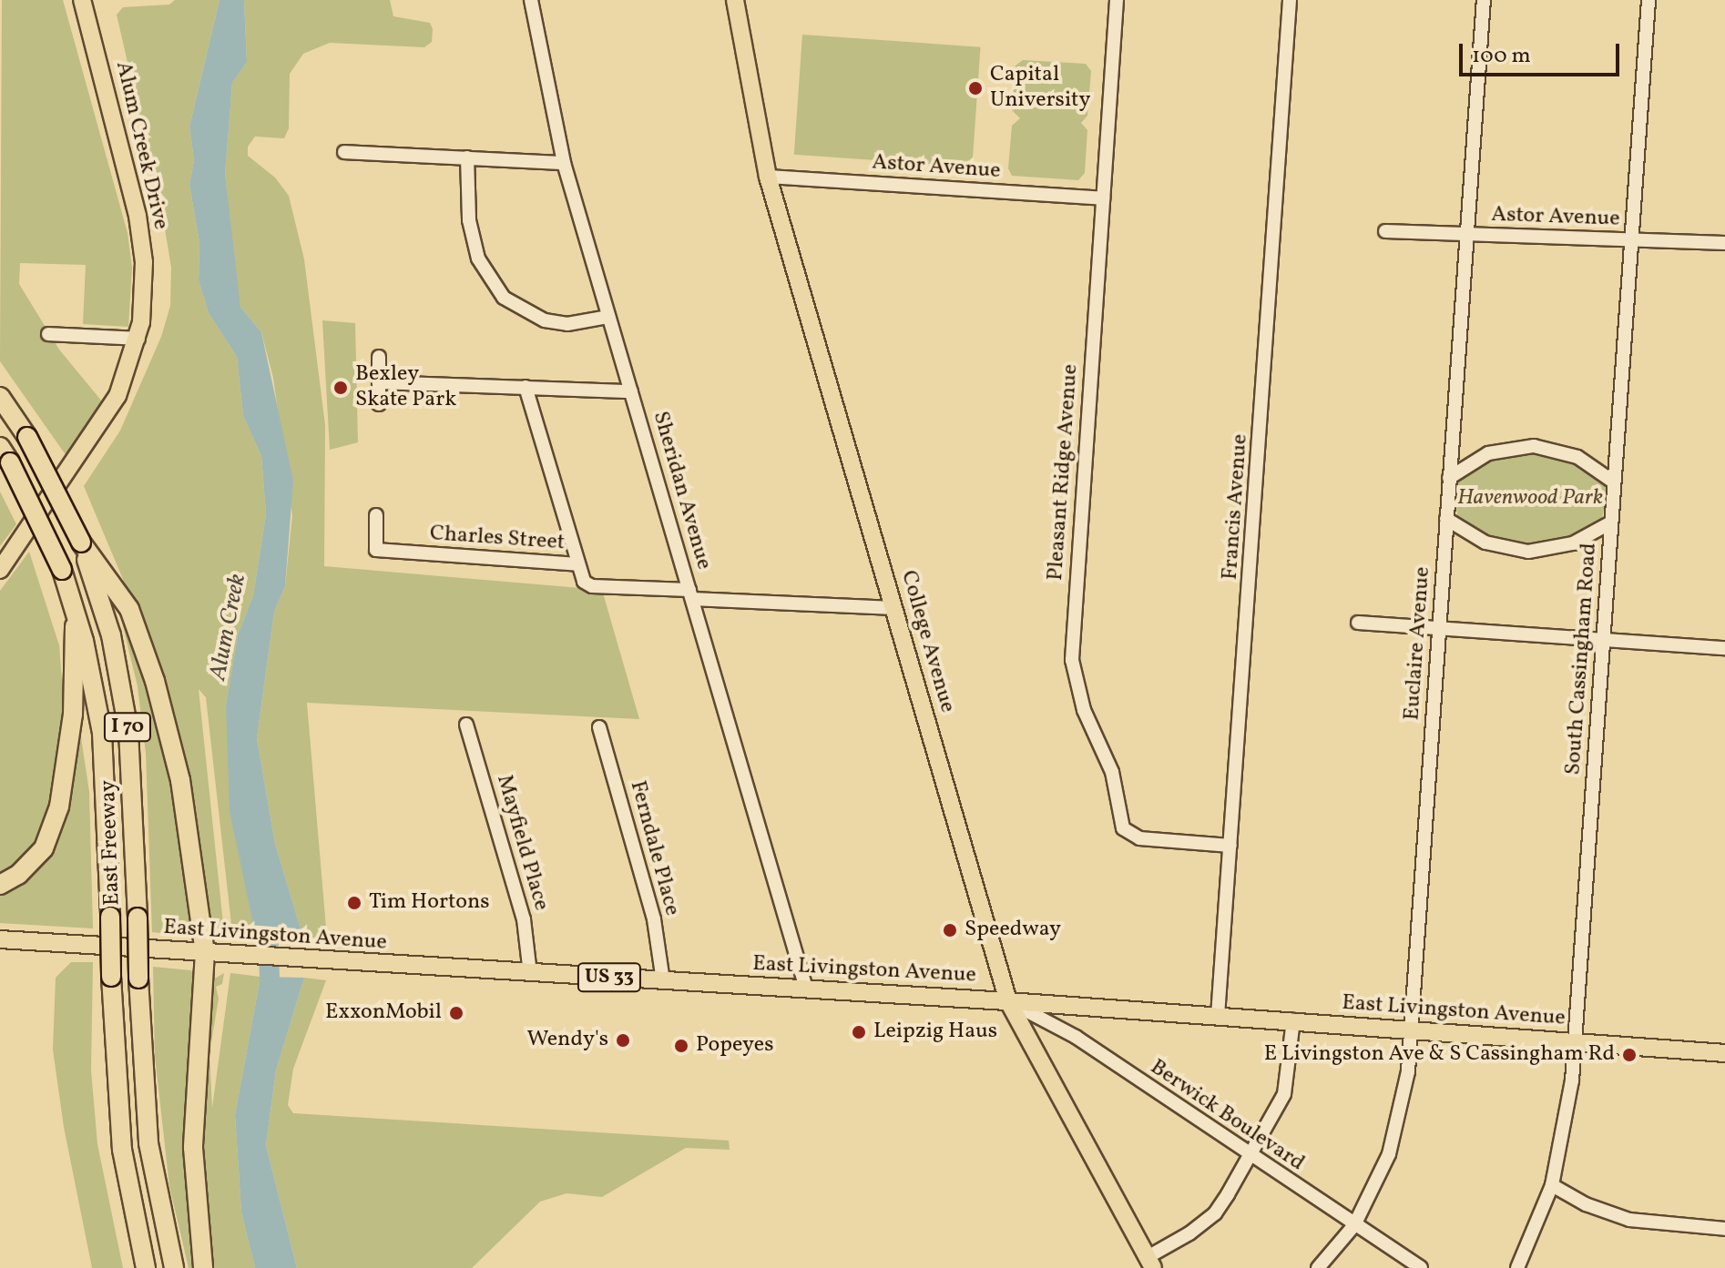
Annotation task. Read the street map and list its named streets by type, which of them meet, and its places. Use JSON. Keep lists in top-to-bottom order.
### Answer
{
  "streets": {
    "highway": ["I 70", "East Freeway"],
    "main road": [
      "Alum Creek Drive",
      "College Avenue",
      "East Livingston Avenue",
      "US 33"
    ],
    "street": [
      "Astor Avenue",
      "Pleasant Ridge Avenue",
      "Sheridan Avenue",
      "Francis Avenue",
      "Charles Street",
      "Euclaire Avenue",
      "South Cassingham Road",
      "Mayfield Place",
      "Ferndale Place",
      "Berwick Boulevard"
    ]
  },
  "crossings": [
    ["Astor Avenue", "Pleasant Ridge Avenue"],
    ["Astor Avenue", "College Avenue"],
    ["Astor Avenue", "Euclaire Avenue"],
    ["Astor Avenue", "South Cassingham Road"],
    ["Pleasant Ridge Avenue", "Francis Avenue"],
    ["Sheridan Avenue", "Charles Street"],
    ["Sheridan Avenue", "East Livingston Avenue"],
    ["Francis Avenue", "East Livingston Avenue"],
    ["Charles Street", "College Avenue"],
    ["College Avenue", "East Livingston Avenue"],
    ["College Avenue", "Berwick Boulevard"],
    ["Euclaire Avenue", "South Cassingham Road"],
    ["Euclaire Avenue", "East Livingston Avenue"],
    ["Euclaire Avenue", "Berwick Boulevard"],
    ["South Cassingham Road", "East Livingston Avenue"],
    ["Mayfield Place", "East Livingston Avenue"],
    ["Ferndale Place", "East Livingston Avenue"],
    ["East Livingston Avenue", "Berwick Boulevard"]
  ],
  "water": ["Alum Creek"],
  "parks": ["Havenwood Park"],
  "places": [
    "Capital University",
    "Bexley Skate Park",
    "Tim Hortons",
    "Speedway",
    "ExxonMobil",
    "Leipzig Haus",
    "Wendy's",
    "Popeyes",
    "E Livingston Ave & S Cassingham Rd"
  ],
  "scale_bar": "100 m"
}
